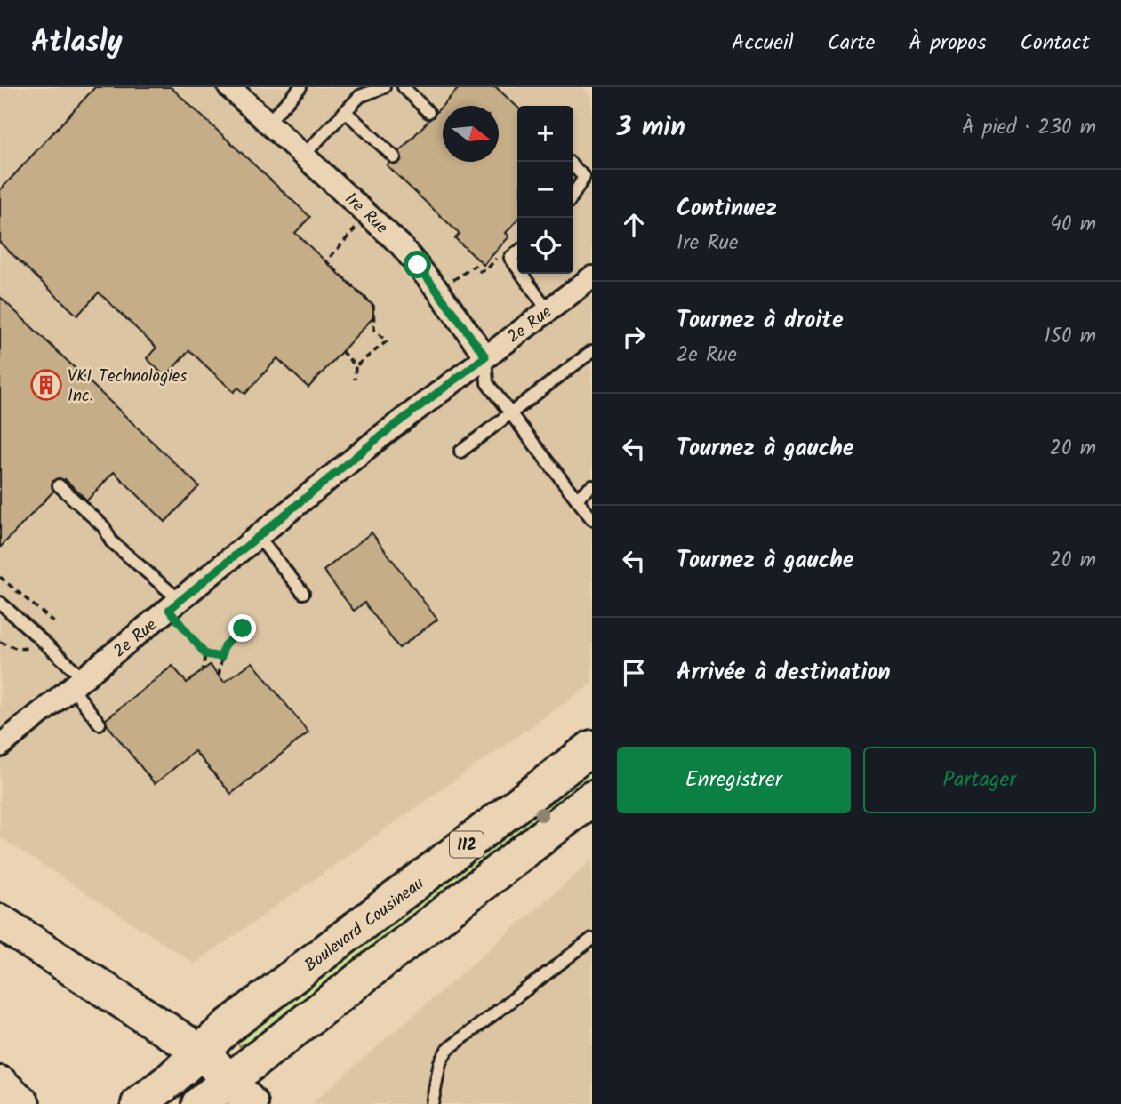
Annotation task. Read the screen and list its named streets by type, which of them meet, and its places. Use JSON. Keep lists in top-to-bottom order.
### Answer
{
  "streets": {
    "main road": ["112", "Boulevard Cousineau"],
    "street": ["1re Rue", "2e Rue"]
  },
  "crossings": [
    ["1re Rue", "2e Rue"]
  ],
  "places": {
    "building": ["VKI Technologies Inc."]
  },
  "north": "right",
  "page": {
    "header": "Atlasly",
    "nav": [
      "Accueil",
      "Carte",
      "À propos",
      "Contact"
    ],
    "heading": ["3 min", "À pied · 230 m"],
    "map_buttons": ["+", "−"],
    "list": [
      ["Continuez", "1re Rue", "40 m"],
      ["Tournez à droite", "2e Rue", "150 m"],
      ["Tournez à gauche", "20 m"],
      ["Tournez à gauche", "20 m"],
      "Arrivée à destination"
    ],
    "buttons": ["Enregistrer", "Partager"]
  }
}
